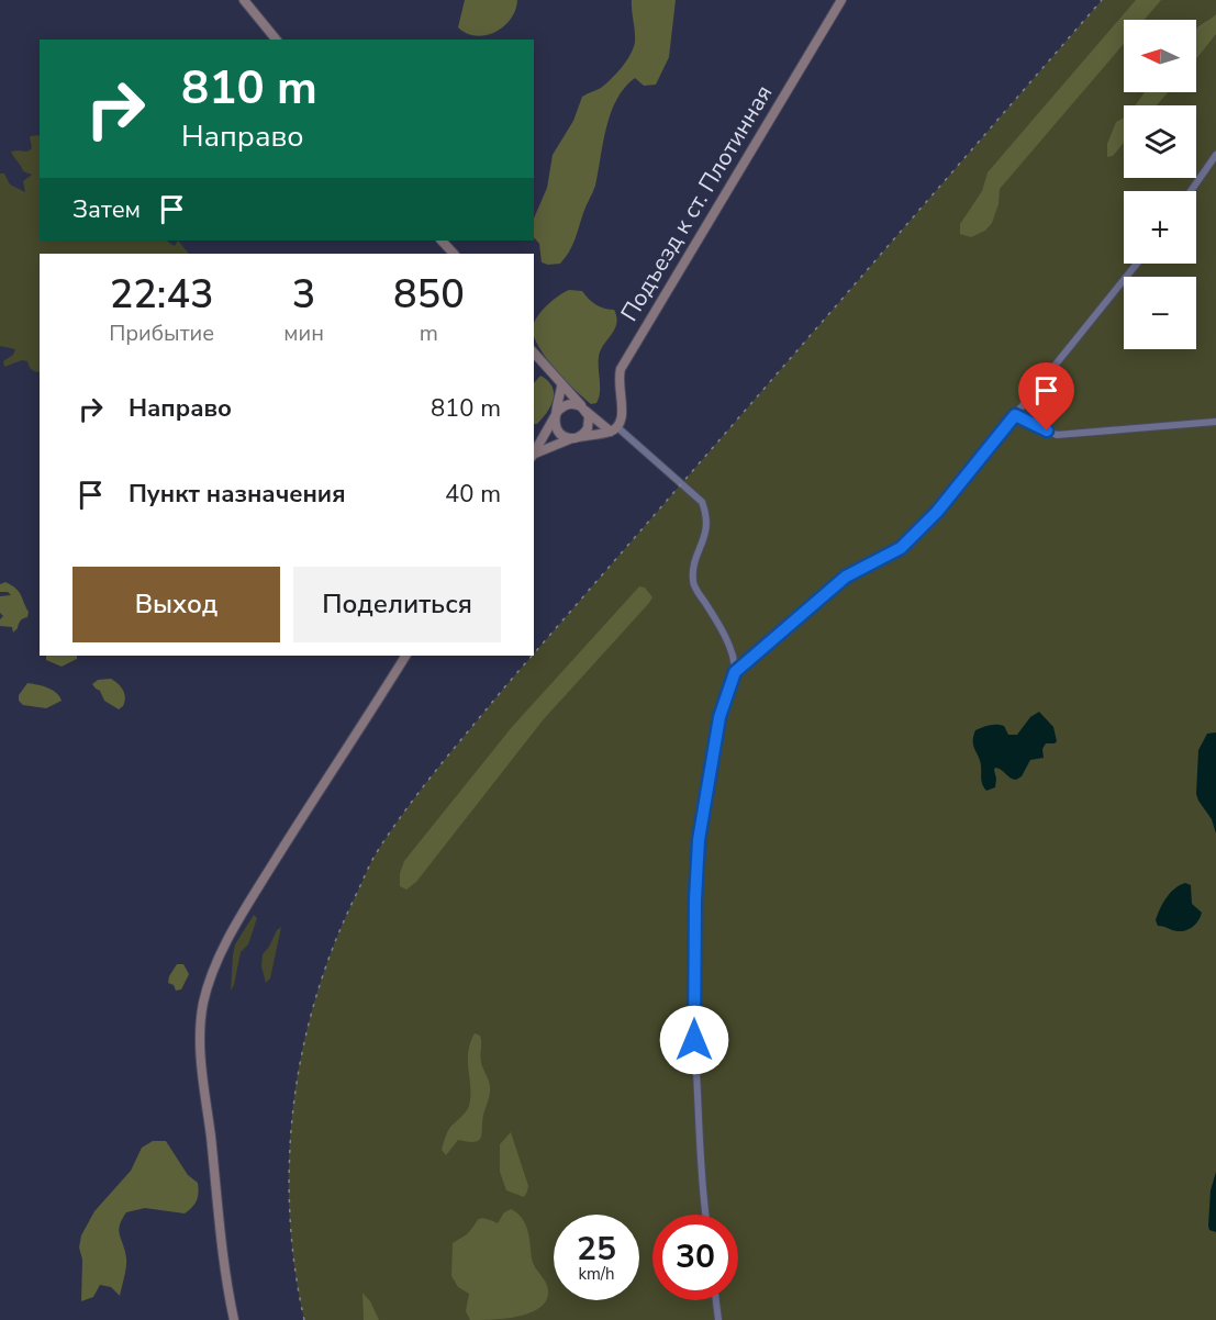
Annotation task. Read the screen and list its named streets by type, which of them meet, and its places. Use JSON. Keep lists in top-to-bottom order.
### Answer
{
  "streets": {
    "street": ["Подъезд к ст. Плотинная"]
  },
  "north": "left",
  "page": {
    "map_buttons": ["+", "−"],
    "turn": ["810 m", "Направо"],
    "then": "Затем",
    "eta": [
      "22:43",
      "Прибытие",
      "3",
      "мин",
      "850",
      "m"
    ],
    "list": [
      {
        "name": "Направо",
        "value": "810 m"
      },
      {
        "name": "Пункт назначения",
        "value": "40 m"
      }
    ],
    "buttons": ["Выход", "Поделиться"],
    "speed": "25 km/h",
    "limit": "30"
  }
}
